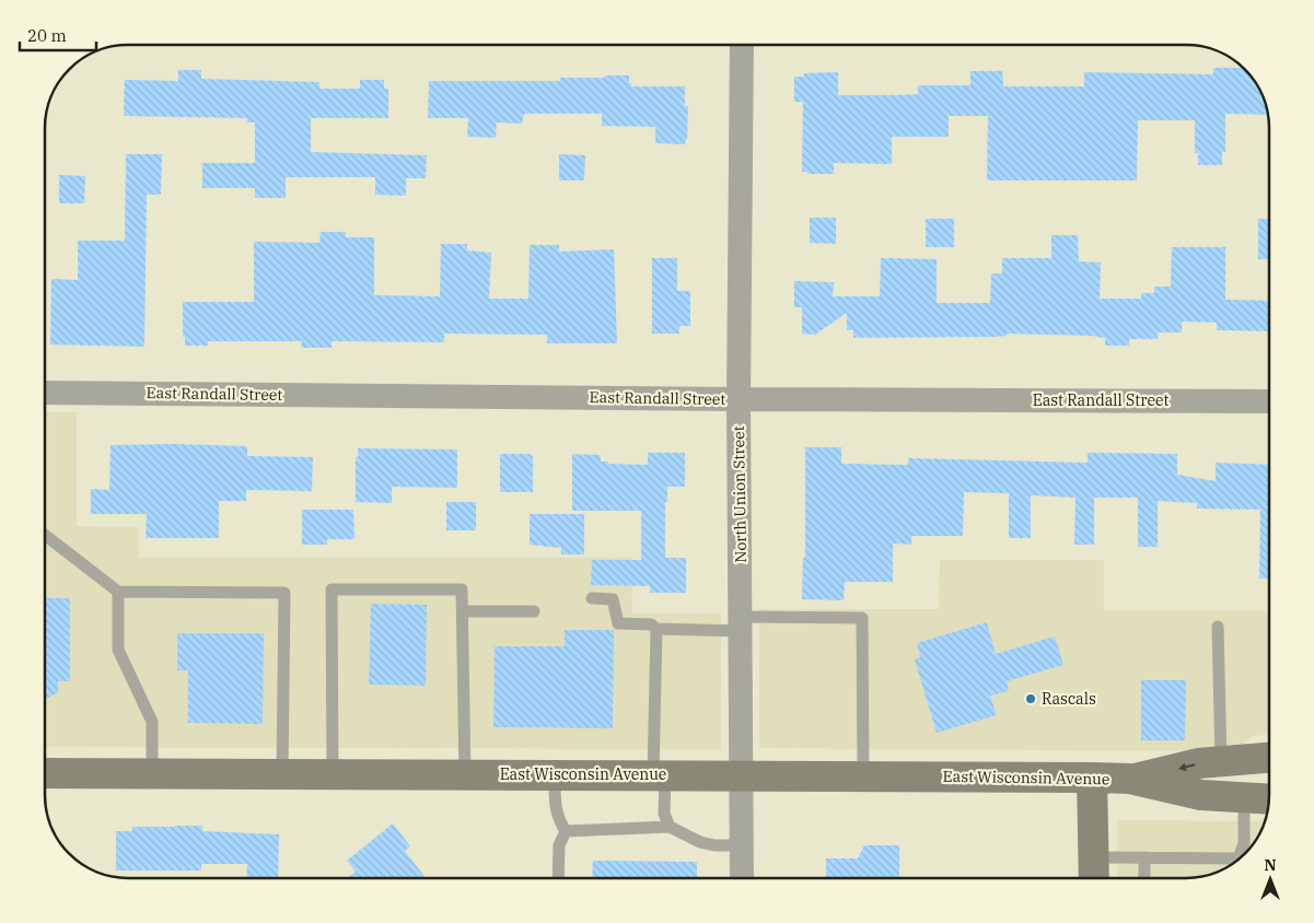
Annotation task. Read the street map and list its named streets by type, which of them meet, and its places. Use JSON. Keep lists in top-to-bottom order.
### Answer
{
  "streets": {
    "main road": ["East Wisconsin Avenue"],
    "street": ["East Randall Street", "North Union Street"]
  },
  "crossings": [
    ["East Randall Street", "North Union Street"],
    ["North Union Street", "East Wisconsin Avenue"]
  ],
  "places": ["Rascals"],
  "scale_bar": "20 m",
  "north": "top"
}
